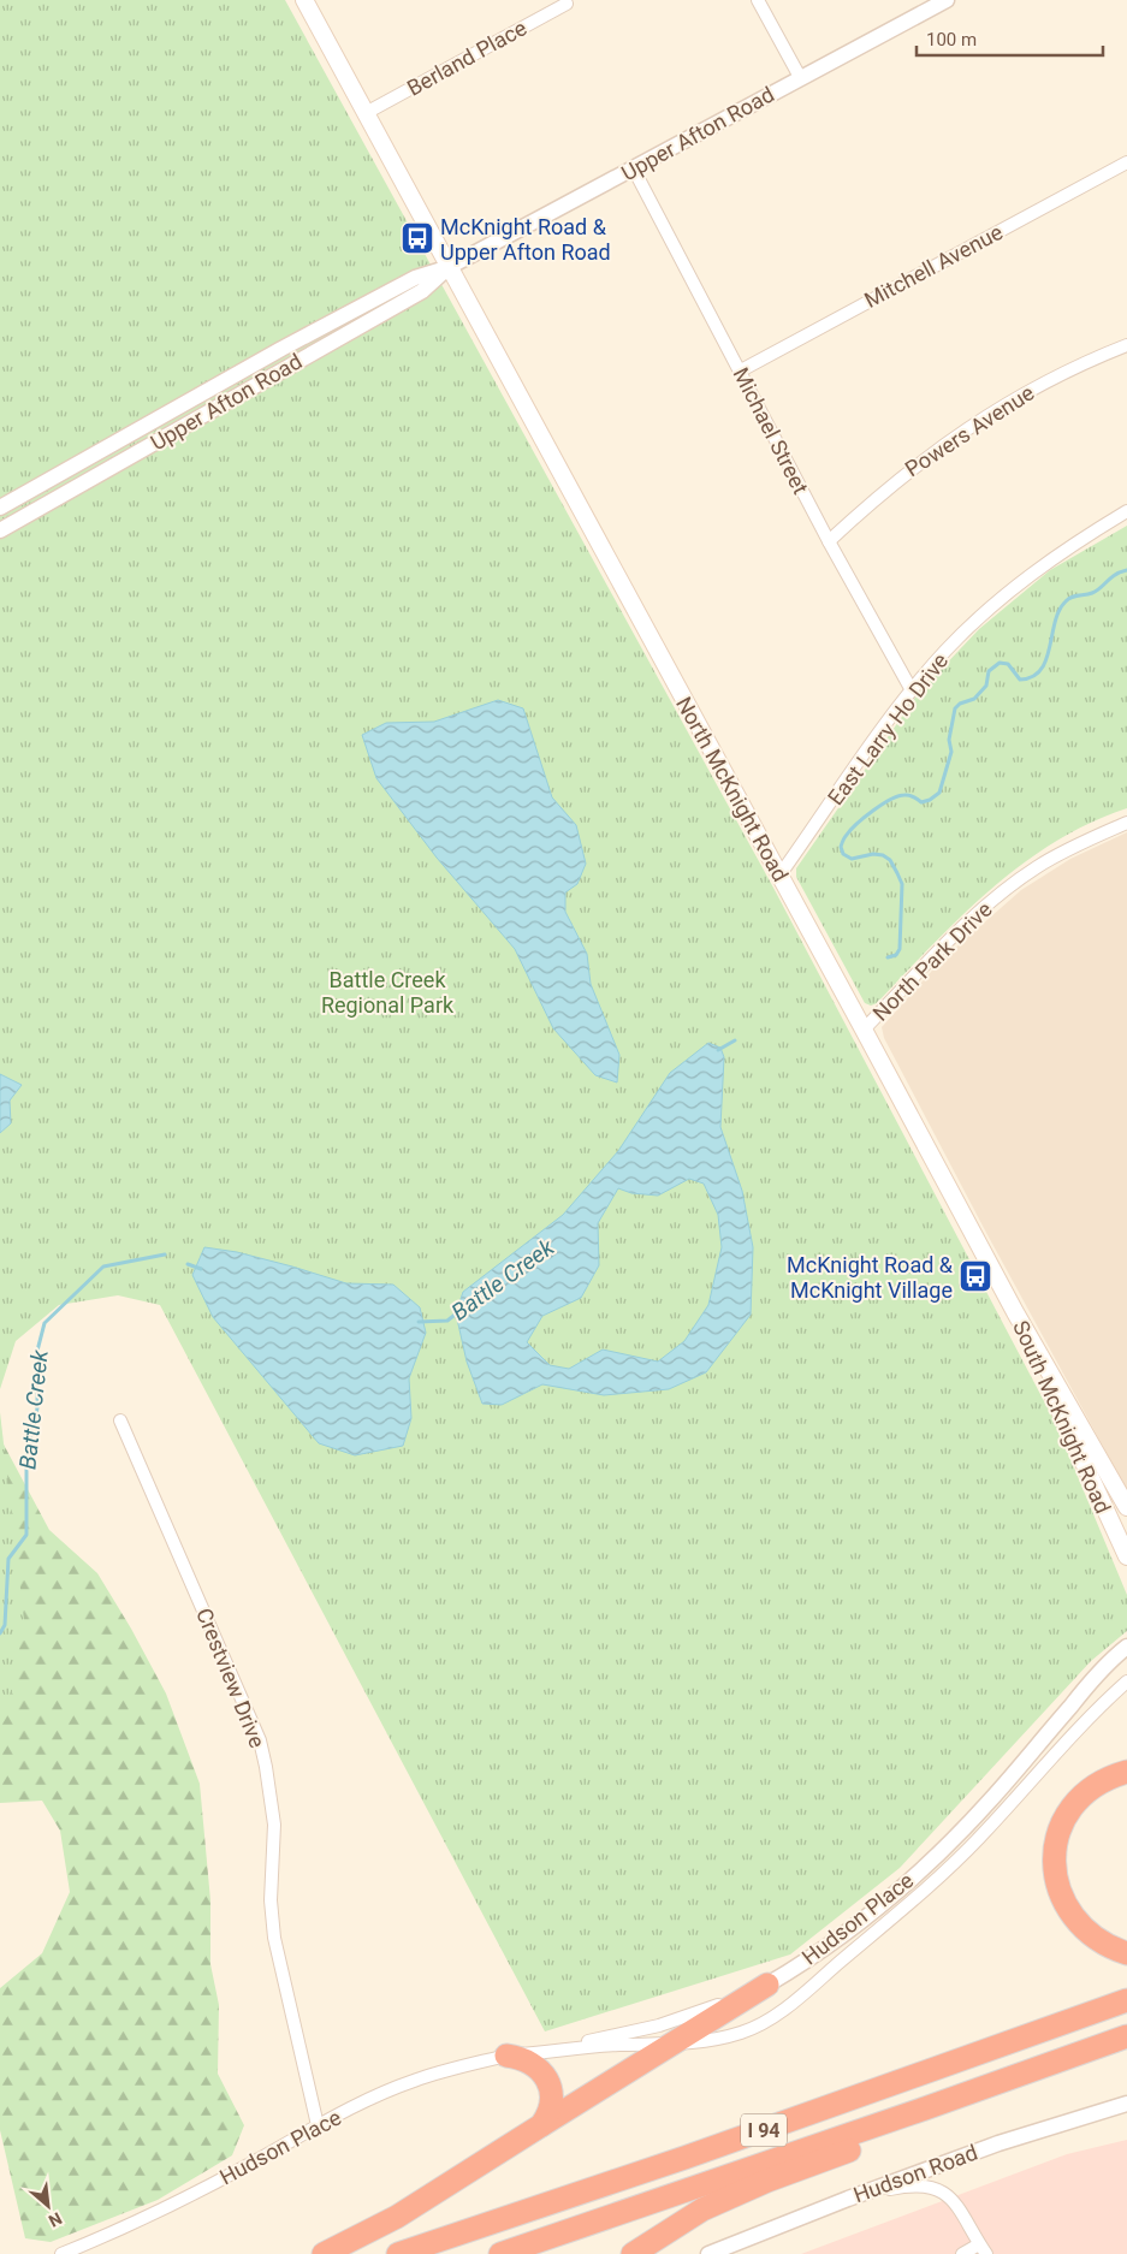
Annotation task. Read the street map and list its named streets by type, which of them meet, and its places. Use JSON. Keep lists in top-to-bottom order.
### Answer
{
  "streets": {
    "highway": ["I 94"],
    "main road": ["North McKnight Road", "South McKnight Road"],
    "street": [
      "Berland Place",
      "Upper Afton Road",
      "Mitchell Avenue",
      "Michael Street",
      "Powers Avenue",
      "East Larry Ho Drive",
      "North Park Drive",
      "Crestview Drive",
      "Hudson Place",
      "Hudson Road"
    ]
  },
  "crossings": [
    ["Berland Place", "North McKnight Road"],
    ["Upper Afton Road", "Michael Street"],
    ["Upper Afton Road", "North McKnight Road"],
    ["Mitchell Avenue", "Michael Street"],
    ["Michael Street", "Powers Avenue"],
    ["Michael Street", "East Larry Ho Drive"],
    ["East Larry Ho Drive", "North McKnight Road"],
    ["North McKnight Road", "North Park Drive"],
    ["North McKnight Road", "South McKnight Road"],
    ["Crestview Drive", "Hudson Place"]
  ],
  "water": ["Battle Creek"],
  "parks": ["Battle Creek Regional Park"],
  "places": {
    "bus stop": ["McKnight Road & Upper Afton Road", "McKnight Road & McKnight Village"]
  },
  "scale_bar": "100 m",
  "north": "bottom right"
}
